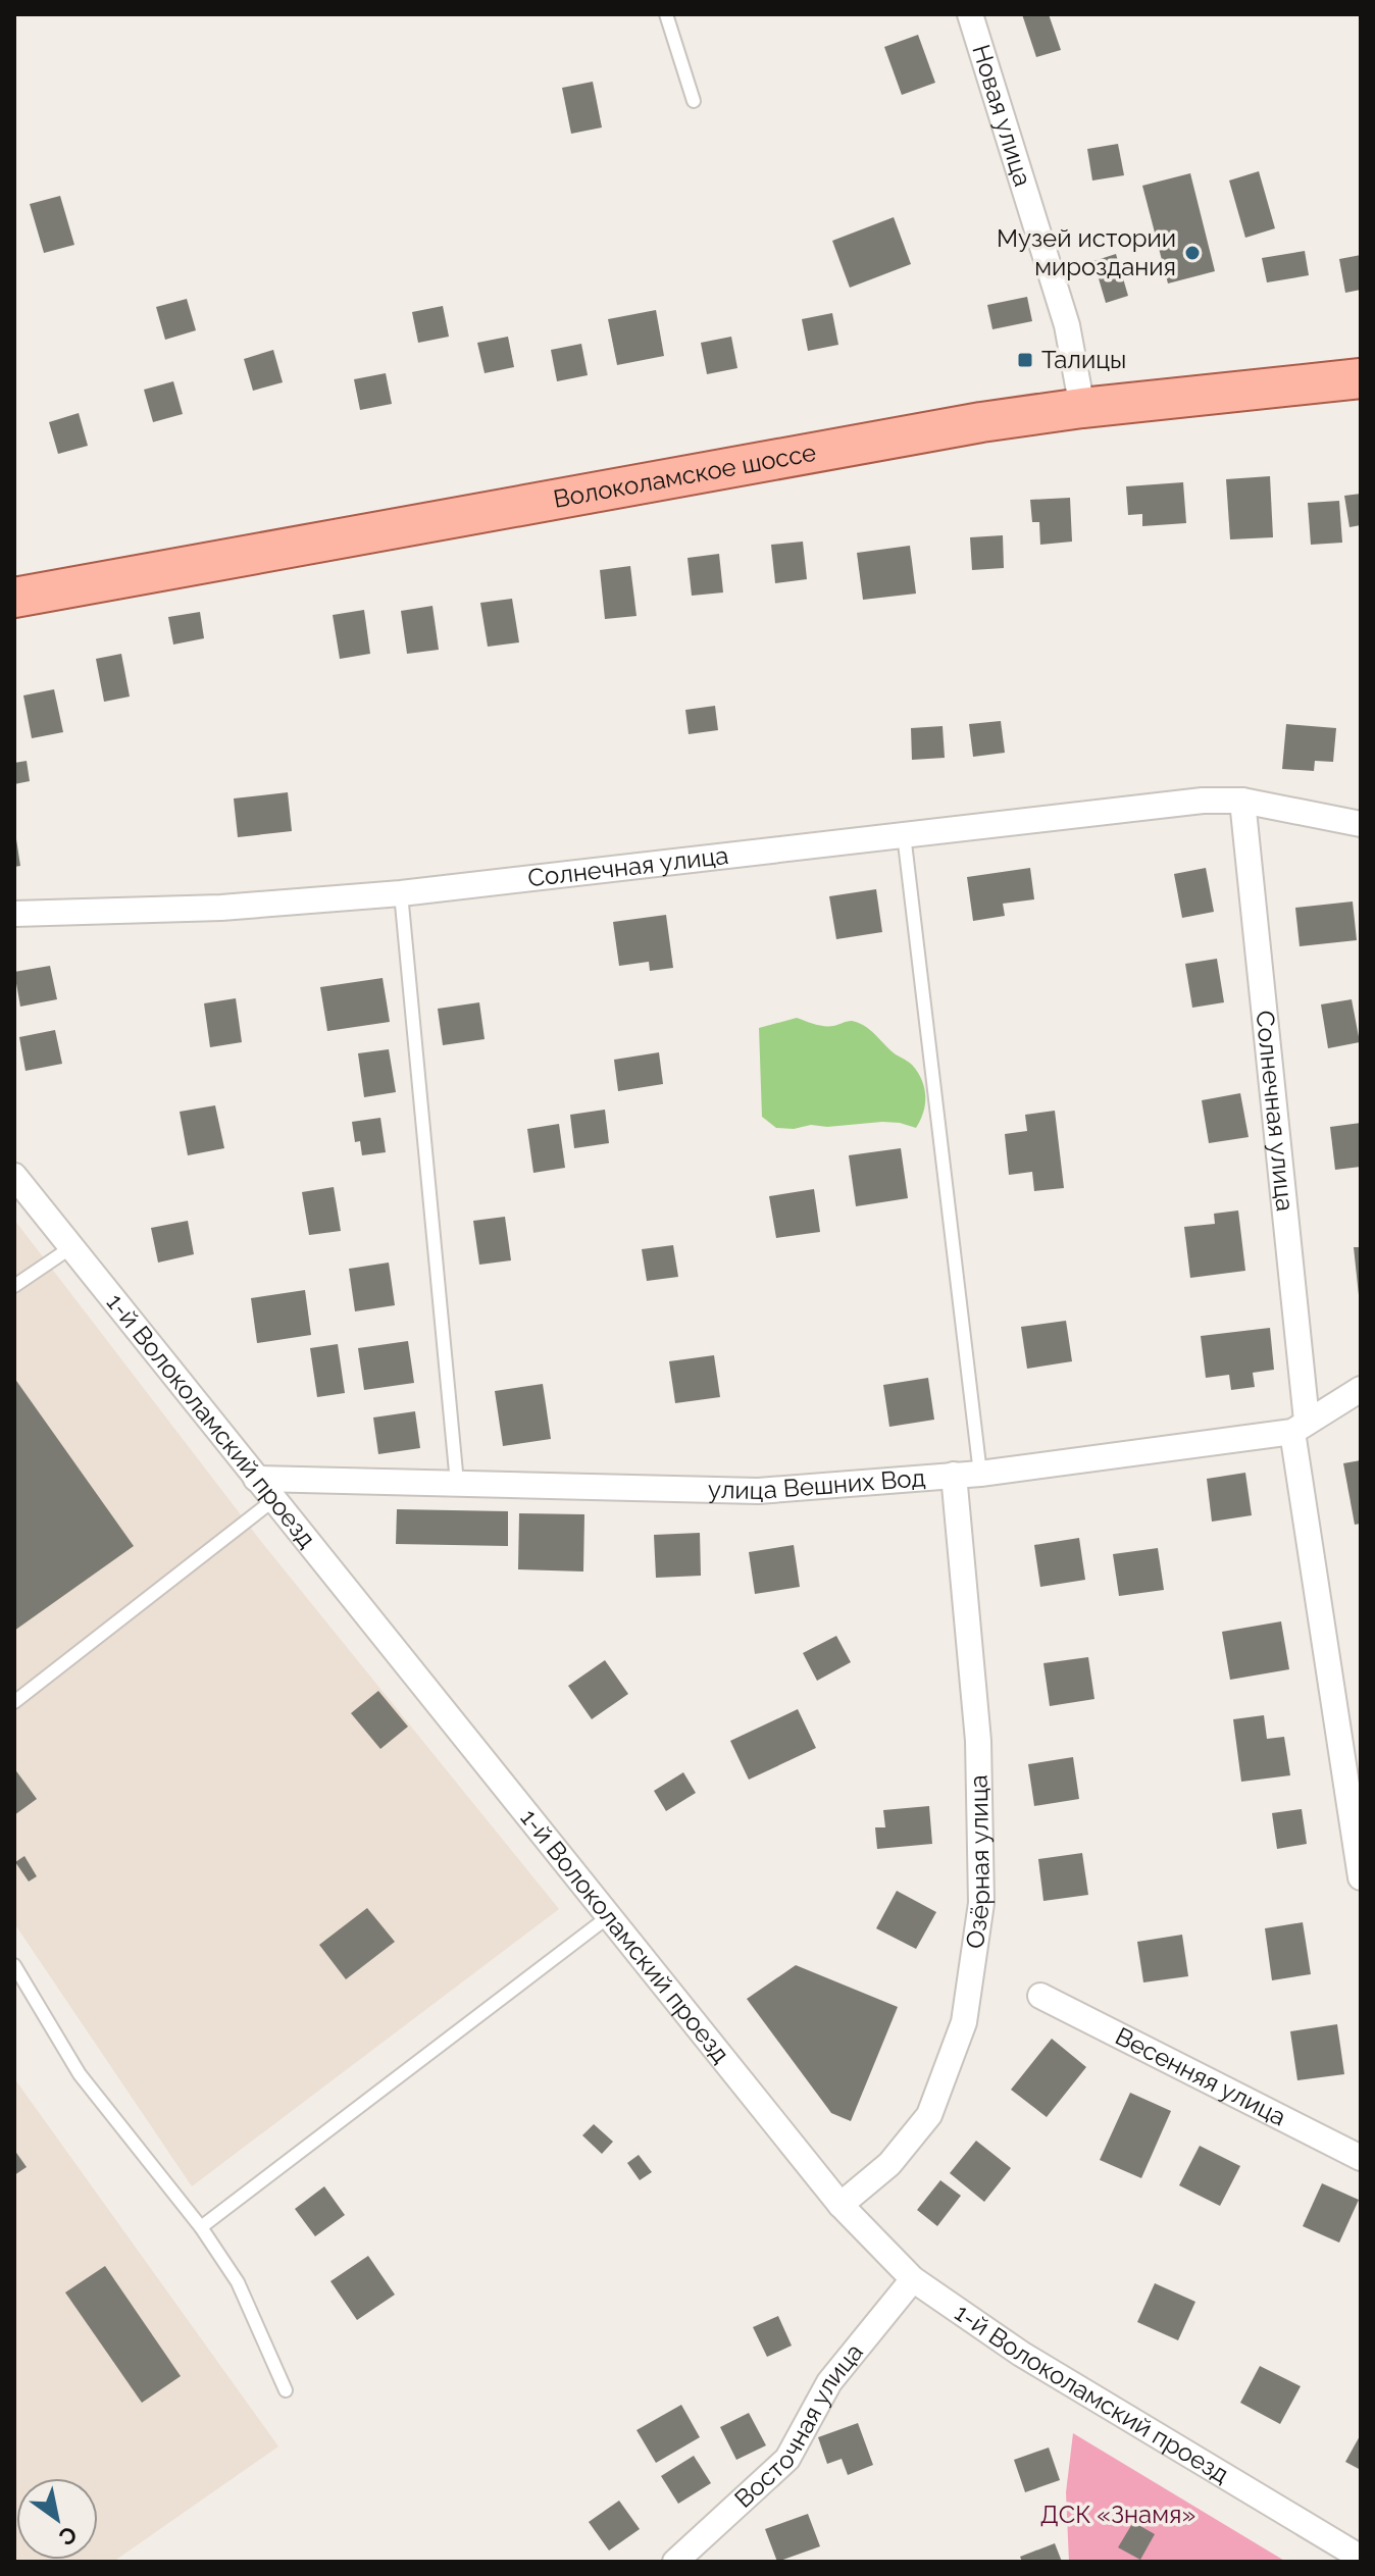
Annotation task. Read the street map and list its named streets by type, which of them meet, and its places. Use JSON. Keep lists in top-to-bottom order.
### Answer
{
  "streets": {
    "main road": ["Волоколамское шоссе"],
    "street": [
      "Новая улица",
      "Солнечная улица",
      "1-й Волоколамский проезд",
      "улица Вешних Вод",
      "Озёрная улица",
      "Весенняя улица",
      "Восточная улица"
    ]
  },
  "crossings": [
    ["Новая улица", "Волоколамское шоссе"],
    ["Солнечная улица", "улица Вешних Вод"],
    ["1-й Волоколамский проезд", "улица Вешних Вод"],
    ["1-й Волоколамский проезд", "Озёрная улица"],
    ["1-й Волоколамский проезд", "Восточная улица"],
    ["улица Вешних Вод", "Озёрная улица"]
  ],
  "parks": ["ДСК «Знамя»"],
  "places": {
    "other": ["Музей истории мироздания"],
    "transit": ["Талицы"]
  },
  "north": "bottom right"
}
